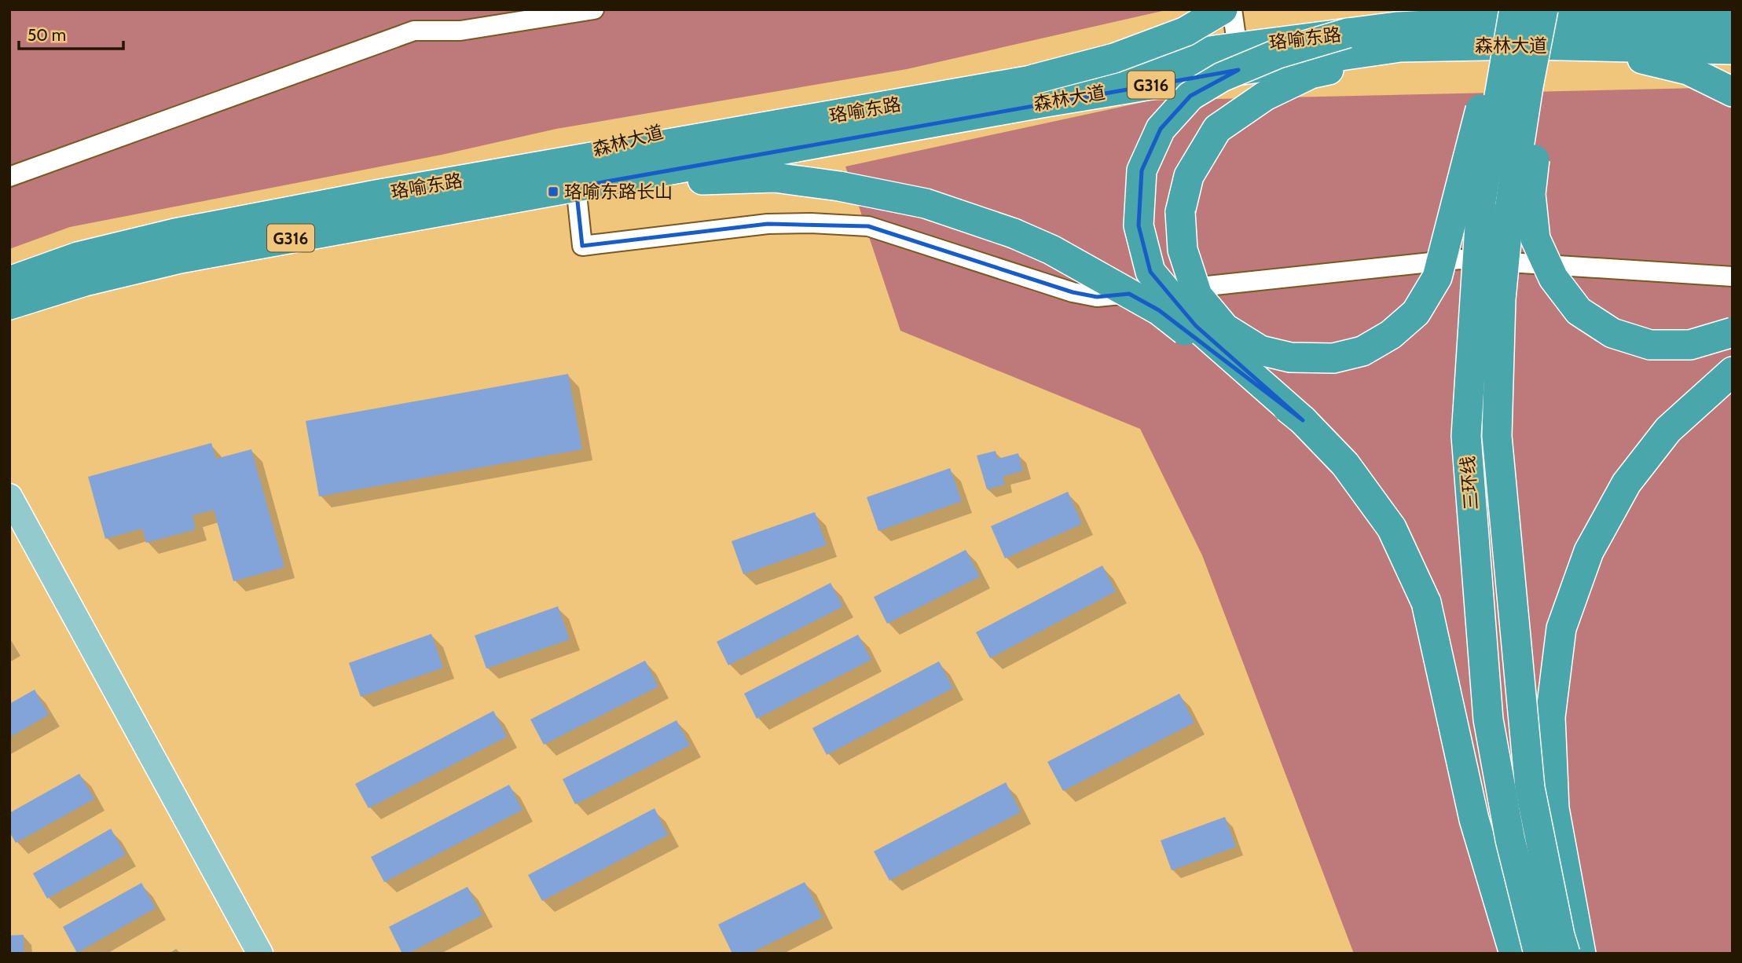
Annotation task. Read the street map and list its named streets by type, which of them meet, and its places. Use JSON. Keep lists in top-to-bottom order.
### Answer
{
  "streets": {
    "highway": [
      "珞喻东路",
      "森林大道",
      "G316",
      "三环线"
    ]
  },
  "crossings": [
    ["珞喻东路", "森林大道"]
  ],
  "places": {
    "transit": ["珞喻东路长山"]
  },
  "scale_bar": "50 m"
}
